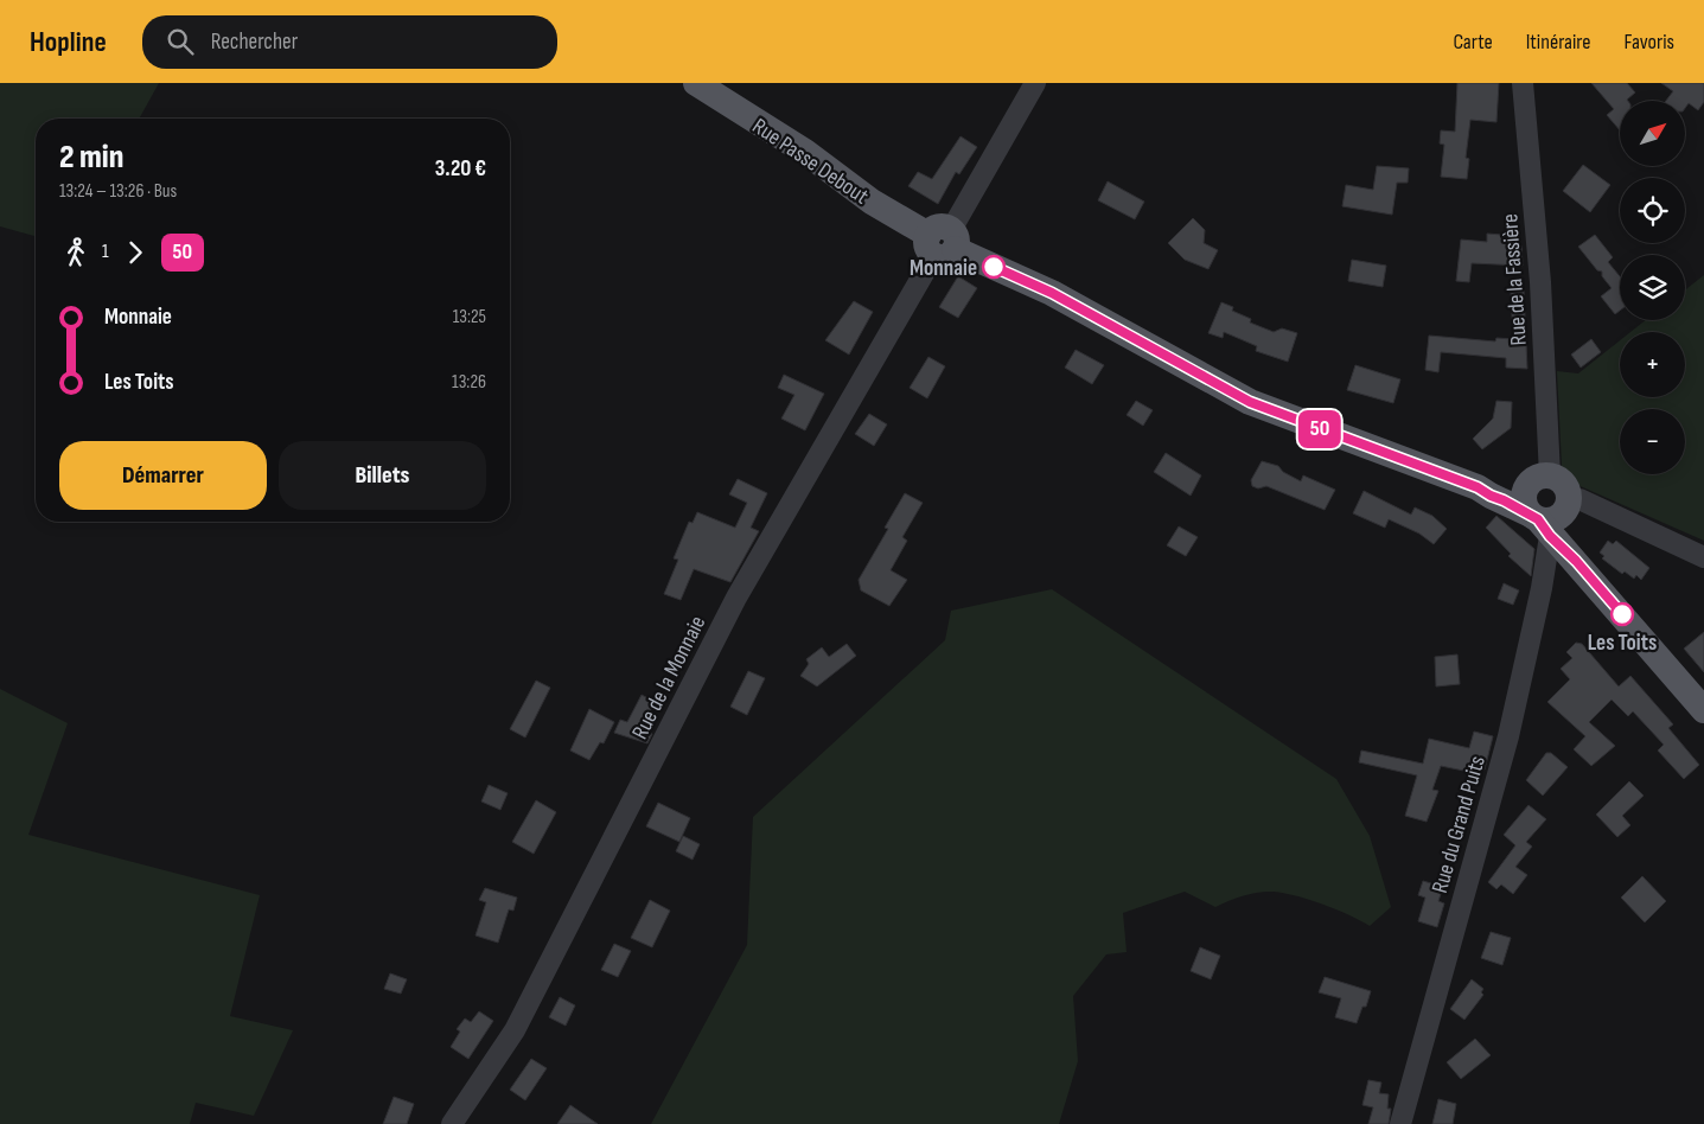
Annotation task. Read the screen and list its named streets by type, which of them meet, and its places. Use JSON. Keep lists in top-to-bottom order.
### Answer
{
  "streets": {
    "main road": ["Rue Passe Debout"],
    "street": ["Rue de la Fassière", "Rue de la Monnaie", "Rue du Grand Puits"]
  },
  "crossings": [
    ["Rue Passe Debout", "Rue de la Monnaie"],
    ["Rue Passe Debout", "Rue du Grand Puits"]
  ],
  "places": ["Monnaie", "Les Toits"],
  "lines": ["bus line 50"],
  "north": "top right",
  "page": {
    "header": "Hopline",
    "search": "Rechercher",
    "nav": ["Carte", "Itinéraire", "Favoris"],
    "on_map": "50",
    "map_buttons": ["+", "−"],
    "heading": ["2 min", "13:24 – 13:26 · Bus", "3.20 €"],
    "legs": ["1", "50"],
    "list": [
      {
        "name": "Monnaie",
        "value": "13:25"
      },
      {
        "name": "Les Toits",
        "value": "13:26"
      }
    ],
    "buttons": ["Démarrer", "Billets"]
  }
}
